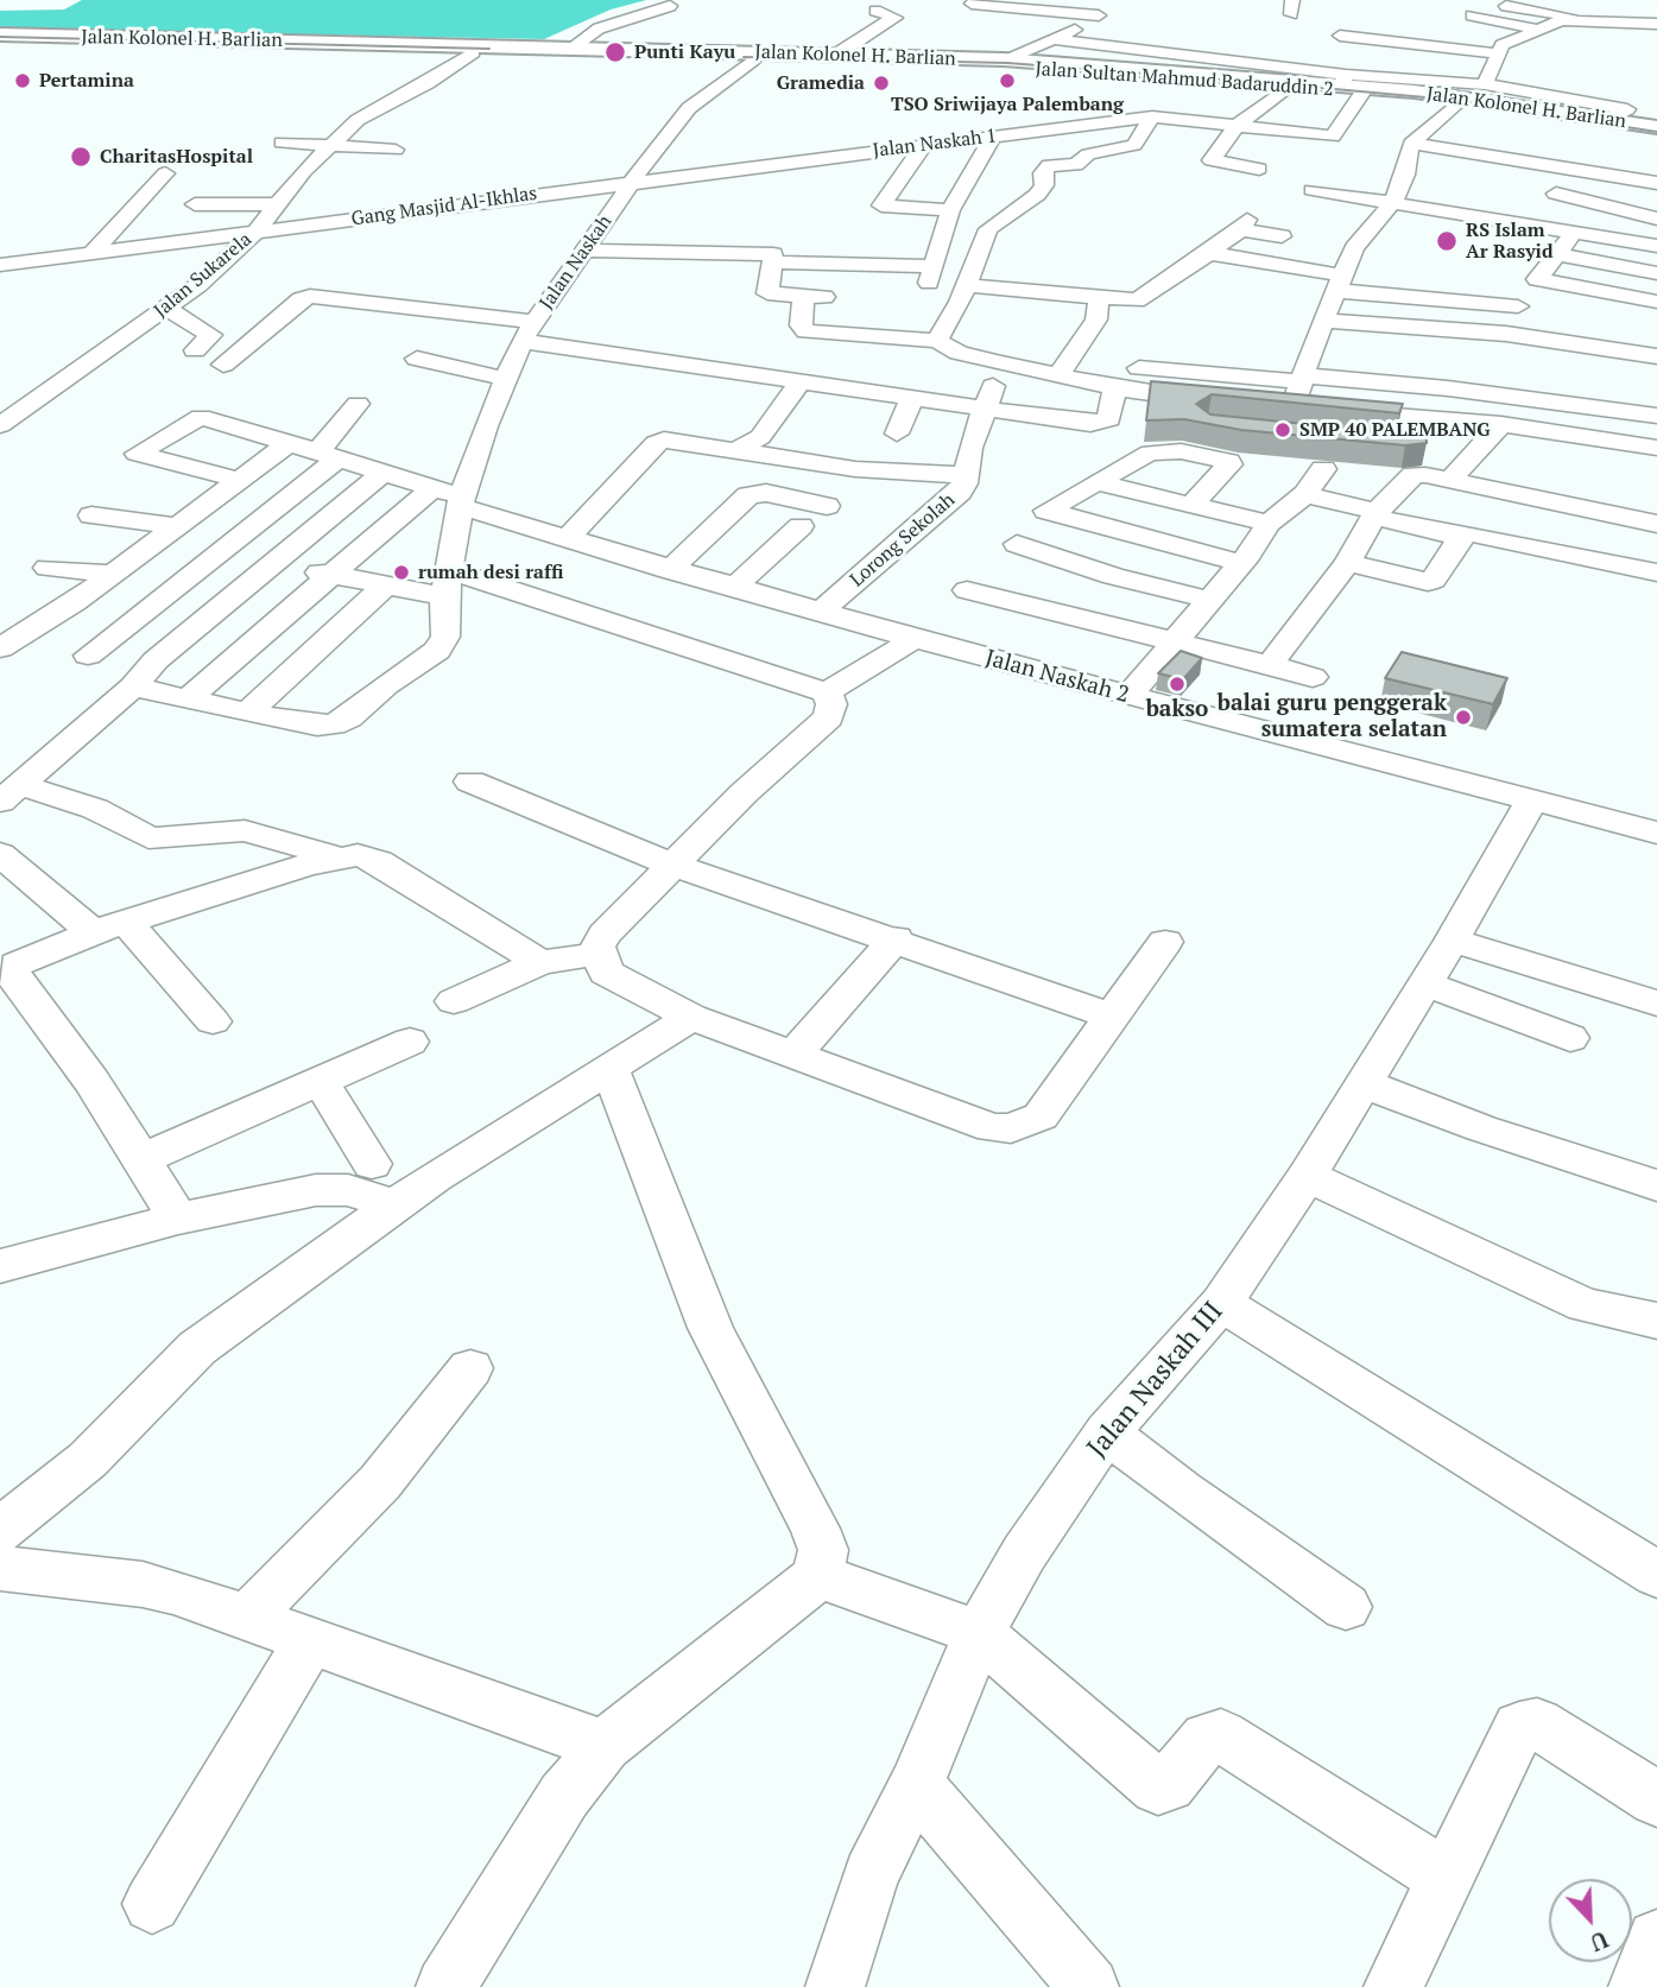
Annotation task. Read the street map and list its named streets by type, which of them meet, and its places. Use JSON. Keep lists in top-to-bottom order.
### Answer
{
  "streets": {
    "highway": ["Jalan Kolonel H. Barlian", "Jalan Sultan Mahmud Badaruddin 2"],
    "street": [
      "Jalan Naskah 1",
      "Gang Masjid Al-Ikhlas",
      "Jalan Naskah",
      "Jalan Sukarela",
      "Lorong Sekolah",
      "Jalan Naskah 2",
      "Jalan Naskah III"
    ]
  },
  "crossings": [
    ["Jalan Kolonel H. Barlian", "Jalan Sukarela"],
    ["Jalan Sultan Mahmud Badaruddin 2", "Jalan Naskah 1"],
    ["Jalan Sultan Mahmud Badaruddin 2", "Jalan Naskah"],
    ["Jalan Naskah 1", "Gang Masjid Al-Ikhlas"],
    ["Jalan Naskah 1", "Jalan Naskah"],
    ["Gang Masjid Al-Ikhlas", "Jalan Naskah"],
    ["Gang Masjid Al-Ikhlas", "Jalan Sukarela"],
    ["Jalan Naskah", "Jalan Naskah 2"],
    ["Lorong Sekolah", "Jalan Naskah 2"],
    ["Jalan Naskah 2", "Jalan Naskah III"]
  ],
  "places": [
    "Punti Kayu",
    "Pertamina",
    "TSO Sriwijaya Palembang",
    "Gramedia",
    "CharitasHospital",
    "RS Islam Ar Rasyid",
    "SMP 40 PALEMBANG",
    "rumah desi raffi",
    "bakso",
    "balai guru penggerak sumatera selatan"
  ],
  "north": "bottom right"
}
